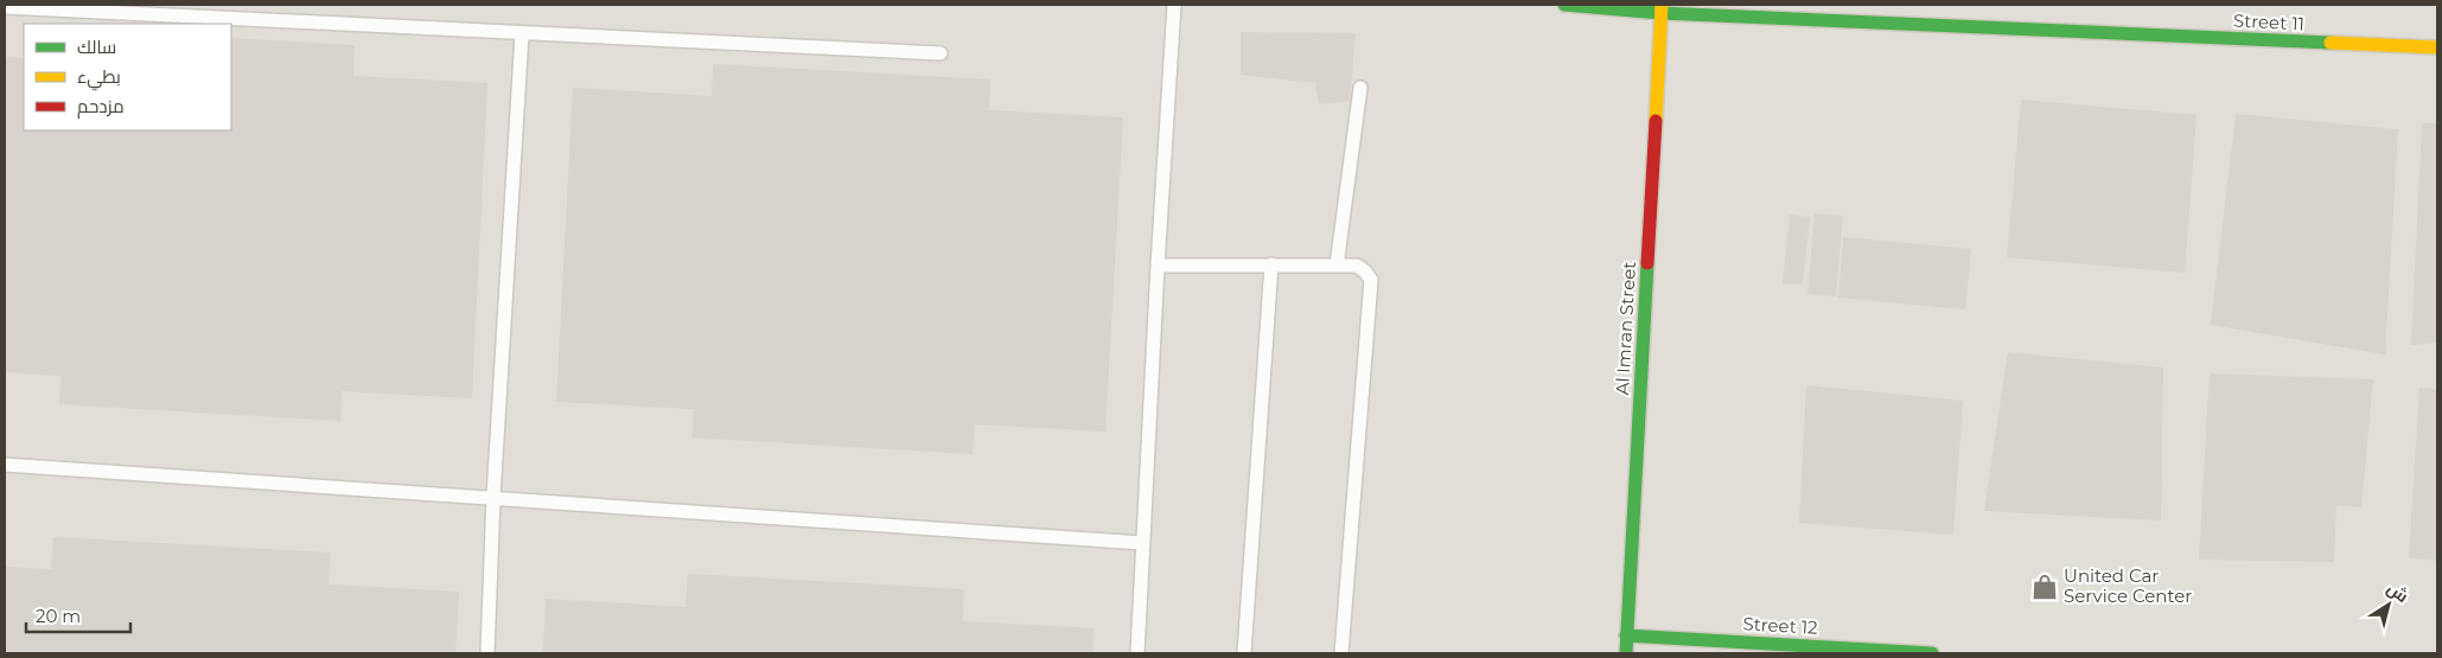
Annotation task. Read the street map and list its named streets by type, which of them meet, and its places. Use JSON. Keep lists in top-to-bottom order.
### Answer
{
  "streets": {
    "street": ["Street 11", "Al Imran Street", "Street 12"]
  },
  "crossings": [
    ["Street 11", "Al Imran Street"],
    ["Al Imran Street", "Street 12"]
  ],
  "places": {
    "shop": ["United Car Service Center"]
  },
  "legend": ["سالك", "بطيء", "مزدحم"],
  "scale_bar": "20 m",
  "north": "top right"
}
